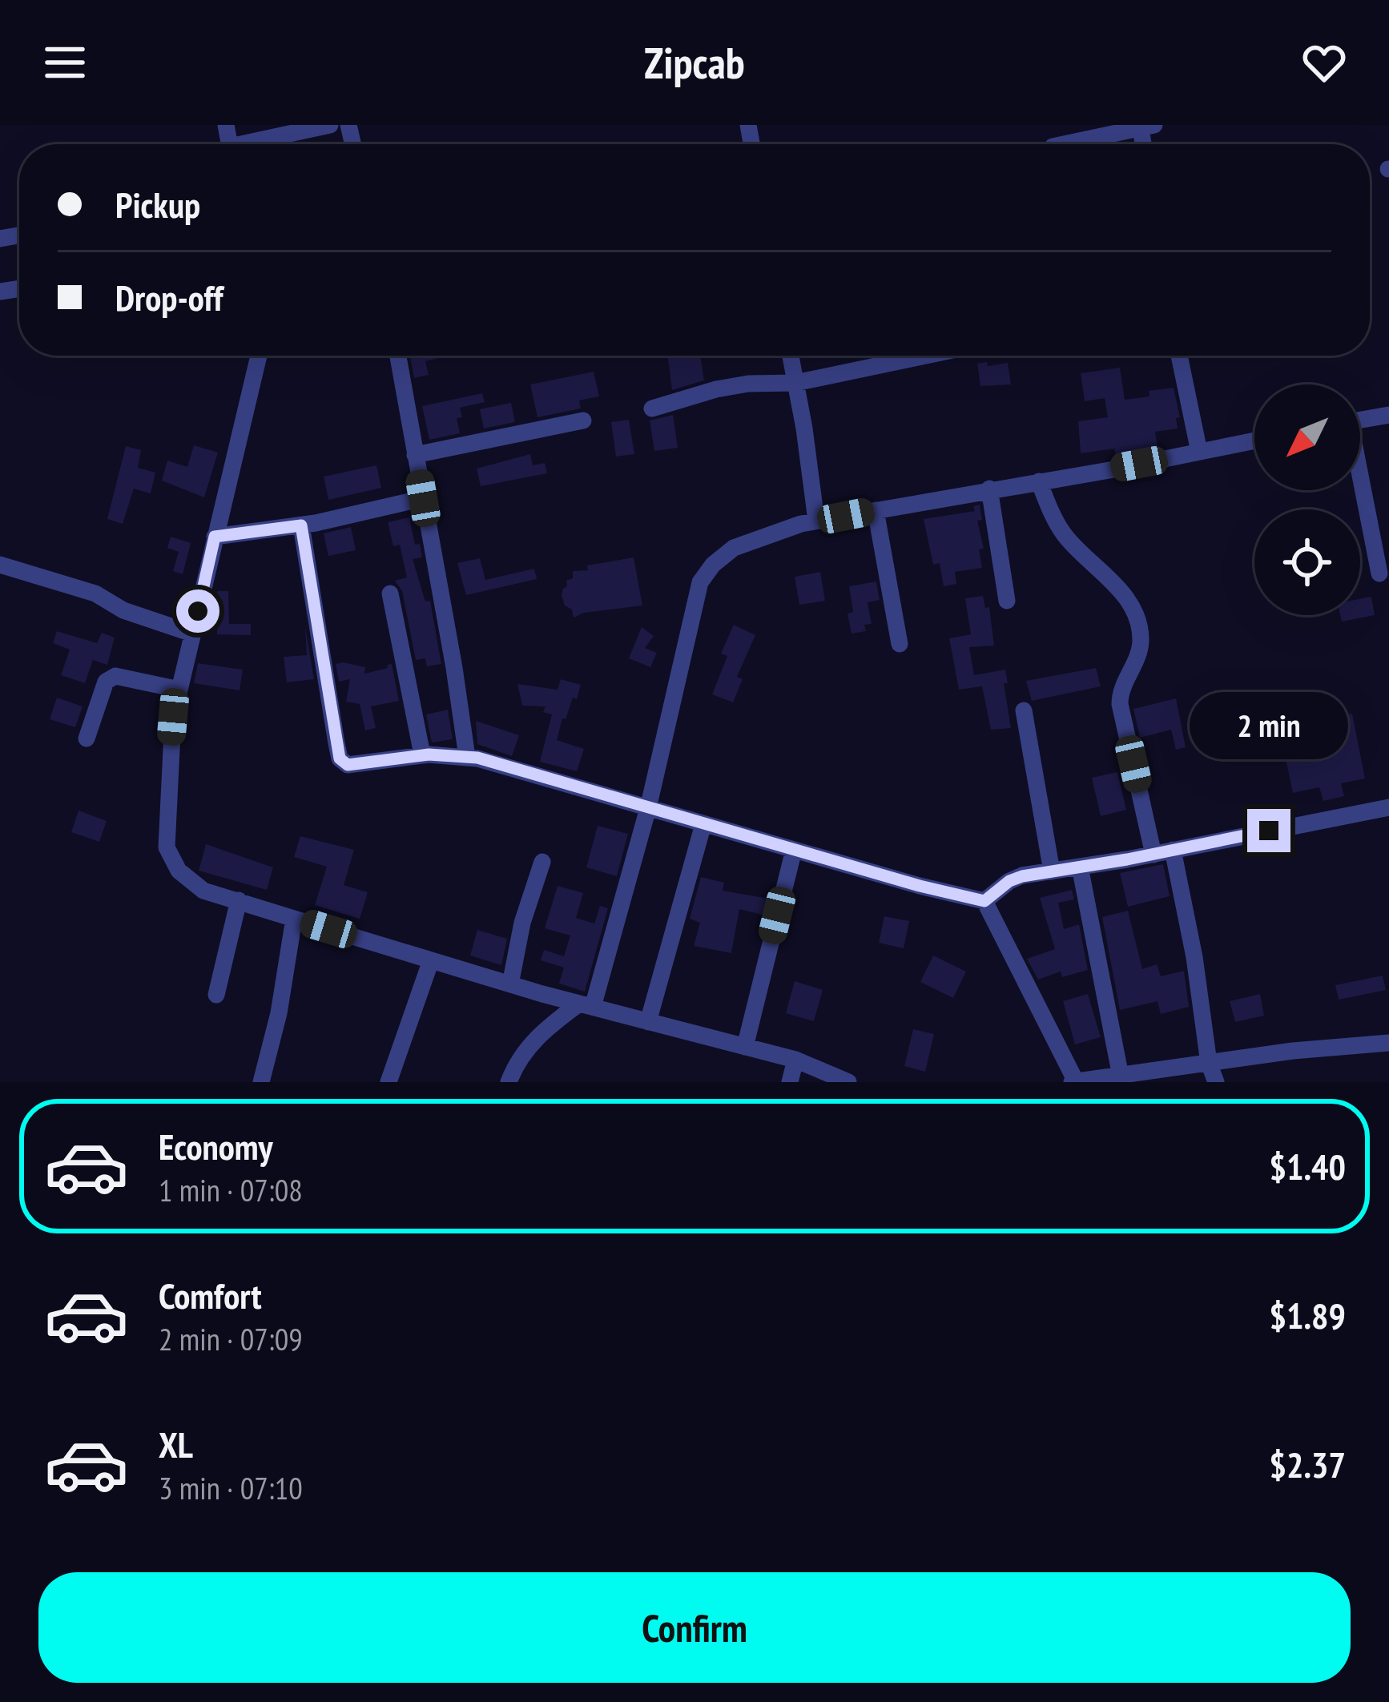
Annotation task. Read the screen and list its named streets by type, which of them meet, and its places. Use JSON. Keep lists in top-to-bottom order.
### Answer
{
  "north": "bottom left",
  "page": {
    "header": "Zipcab",
    "banner": ["Pickup", "Drop-off"],
    "bubble": "2 min",
    "list": [
      {
        "name": "Economy",
        "note": "1 min · 07:08",
        "value": "$1.40"
      },
      {
        "name": "Comfort",
        "note": "2 min · 07:09",
        "value": "$1.89"
      },
      {
        "name": "XL",
        "note": "3 min · 07:10",
        "value": "$2.37"
      }
    ],
    "buttons": "Confirm"
  }
}
